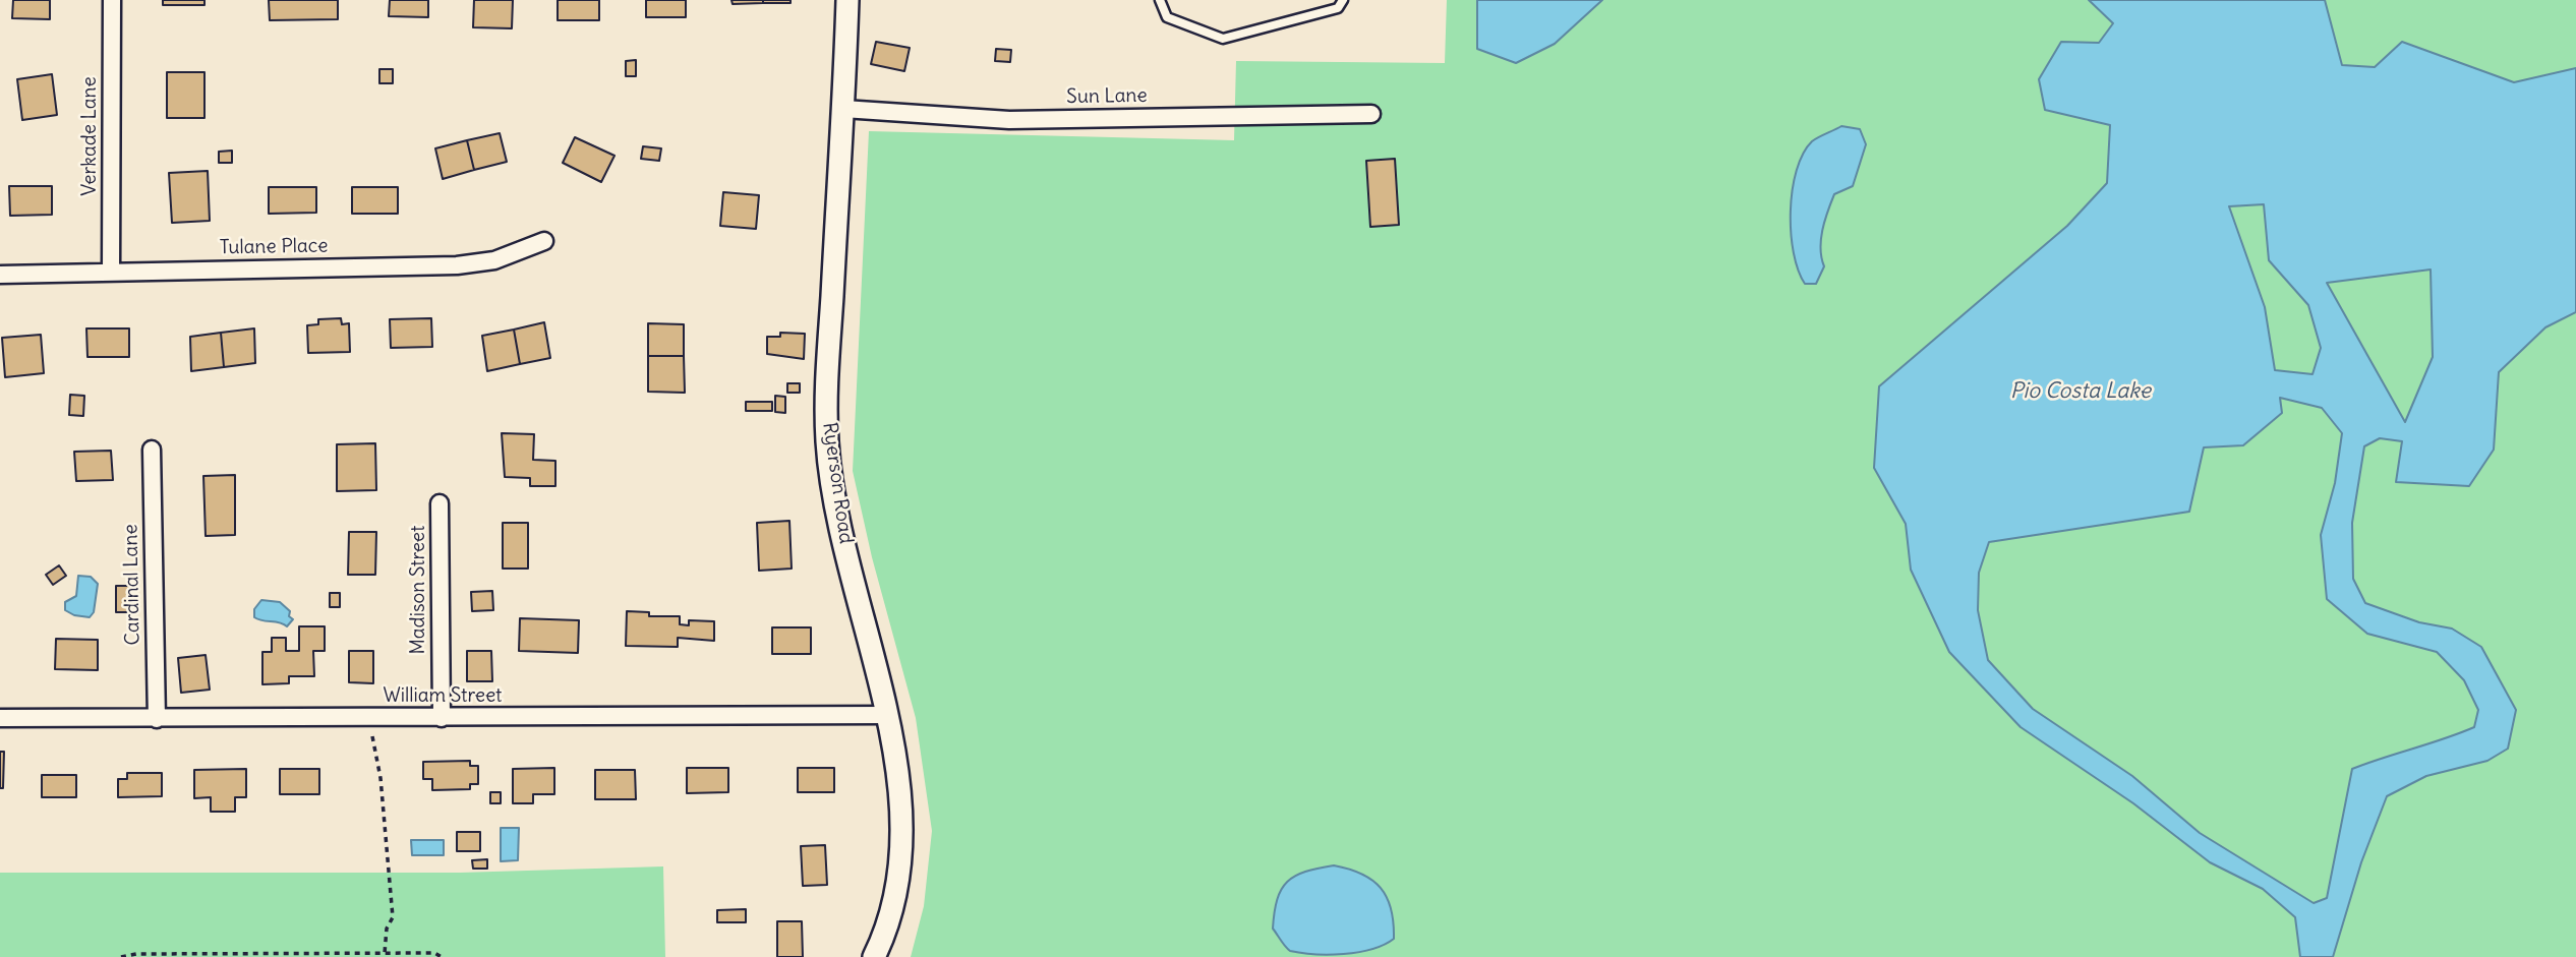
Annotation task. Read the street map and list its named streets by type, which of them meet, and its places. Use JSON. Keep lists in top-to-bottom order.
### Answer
{
  "streets": {
    "street": [
      "Sun Lane",
      "Verkade Lane",
      "Tulane Place",
      "Ryerson Road",
      "Cardinal Lane",
      "Madison Street",
      "William Street"
    ]
  },
  "crossings": [
    ["Sun Lane", "Ryerson Road"],
    ["Verkade Lane", "Tulane Place"],
    ["Ryerson Road", "William Street"],
    ["Cardinal Lane", "William Street"],
    ["Madison Street", "William Street"]
  ],
  "water": ["Pio Costa Lake"]
}
